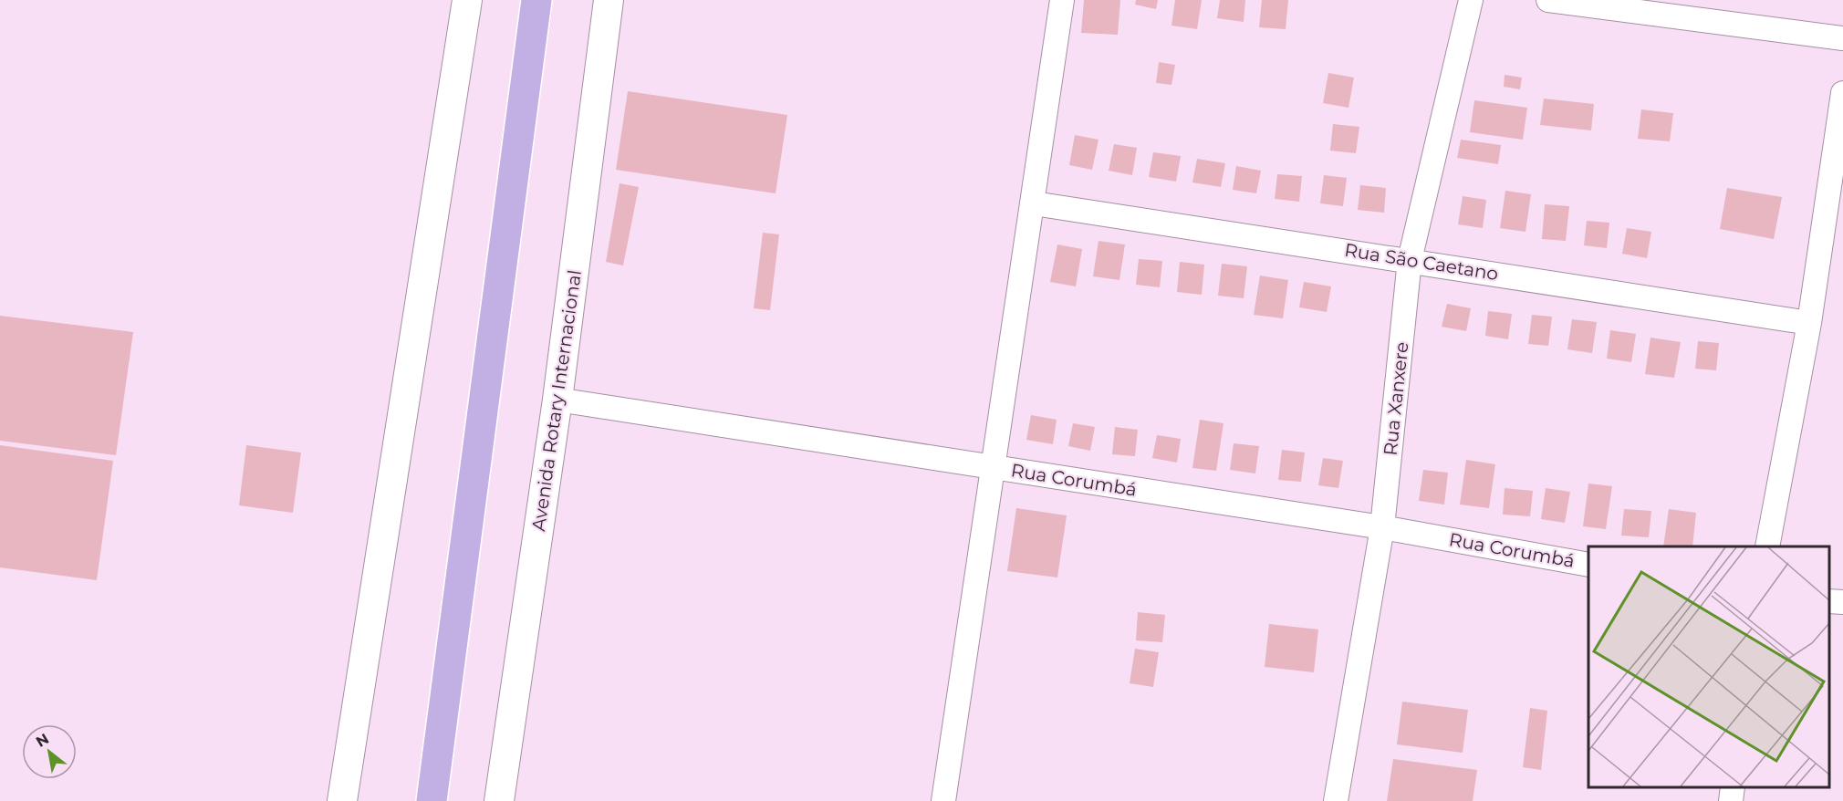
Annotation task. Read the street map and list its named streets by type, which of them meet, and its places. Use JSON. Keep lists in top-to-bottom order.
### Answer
{
  "streets": {
    "street": [
      "Rua São Caetano",
      "Rua Xanxere",
      "Avenida Rotary Internacional",
      "Rua Corumbá"
    ]
  },
  "crossings": [
    ["Rua São Caetano", "Rua Xanxere"],
    ["Rua Xanxere", "Rua Corumbá"],
    ["Avenida Rotary Internacional", "Rua Corumbá"]
  ],
  "north": "top left"
}
